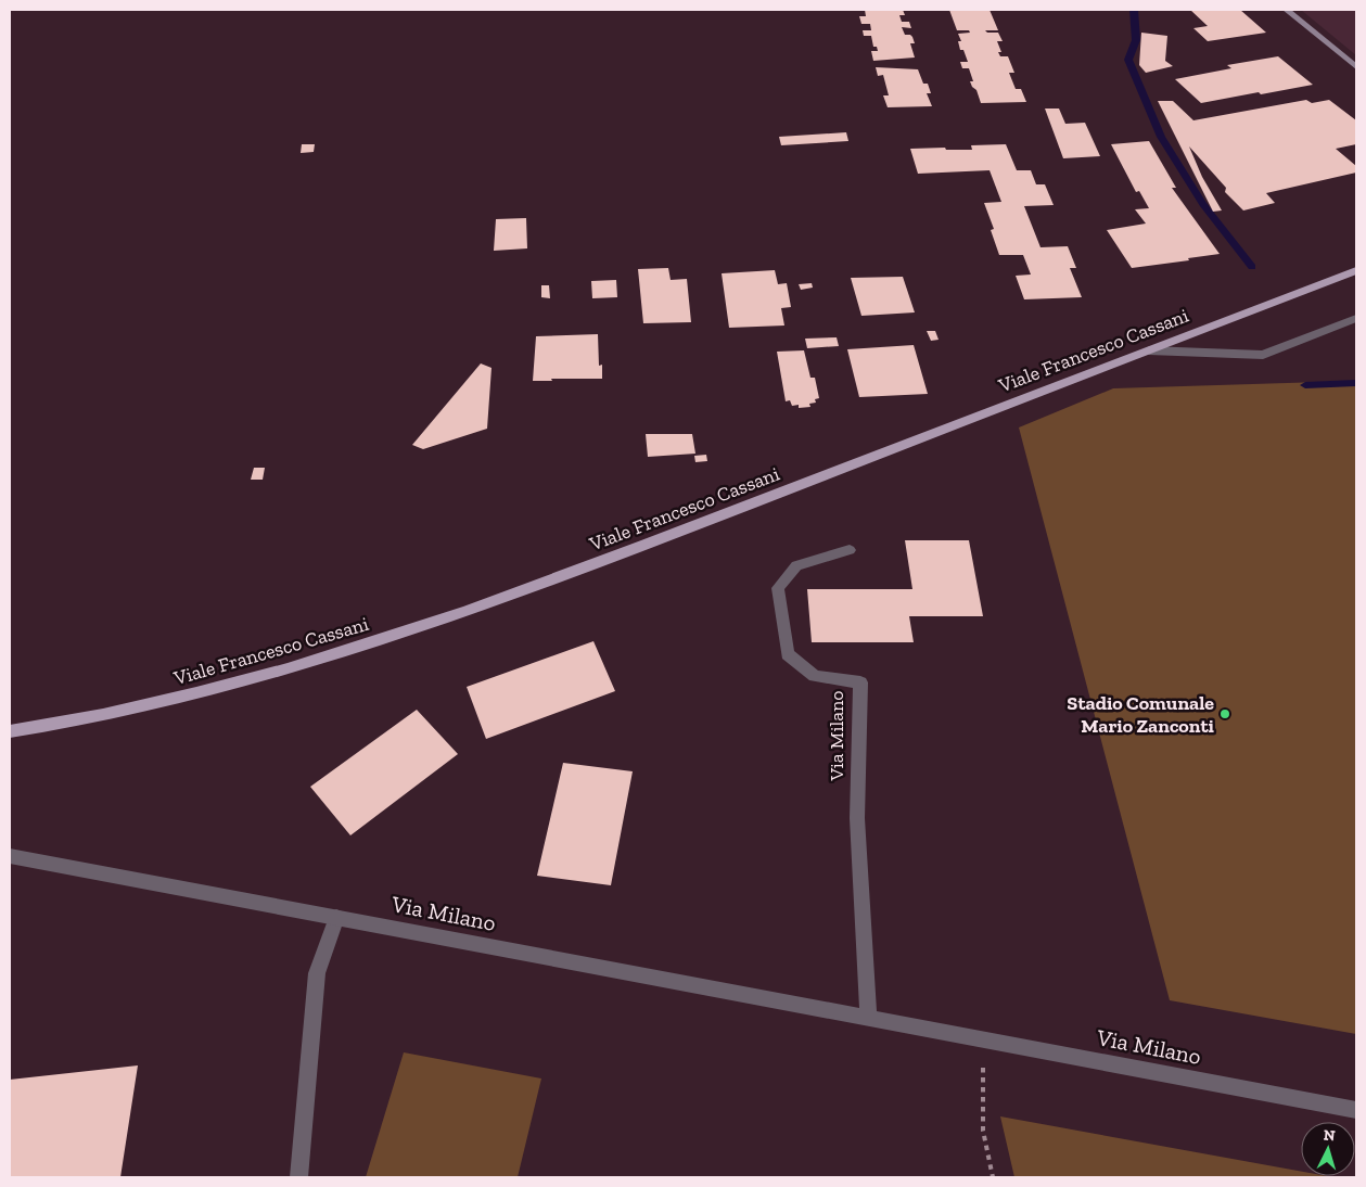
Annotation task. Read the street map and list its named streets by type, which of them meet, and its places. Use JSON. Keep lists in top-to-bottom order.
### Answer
{
  "streets": {
    "main road": ["Viale Francesco Cassani"],
    "street": ["Via Milano"]
  },
  "places": ["Stadio Comunale Mario Zanconti"],
  "north": "top"
}
